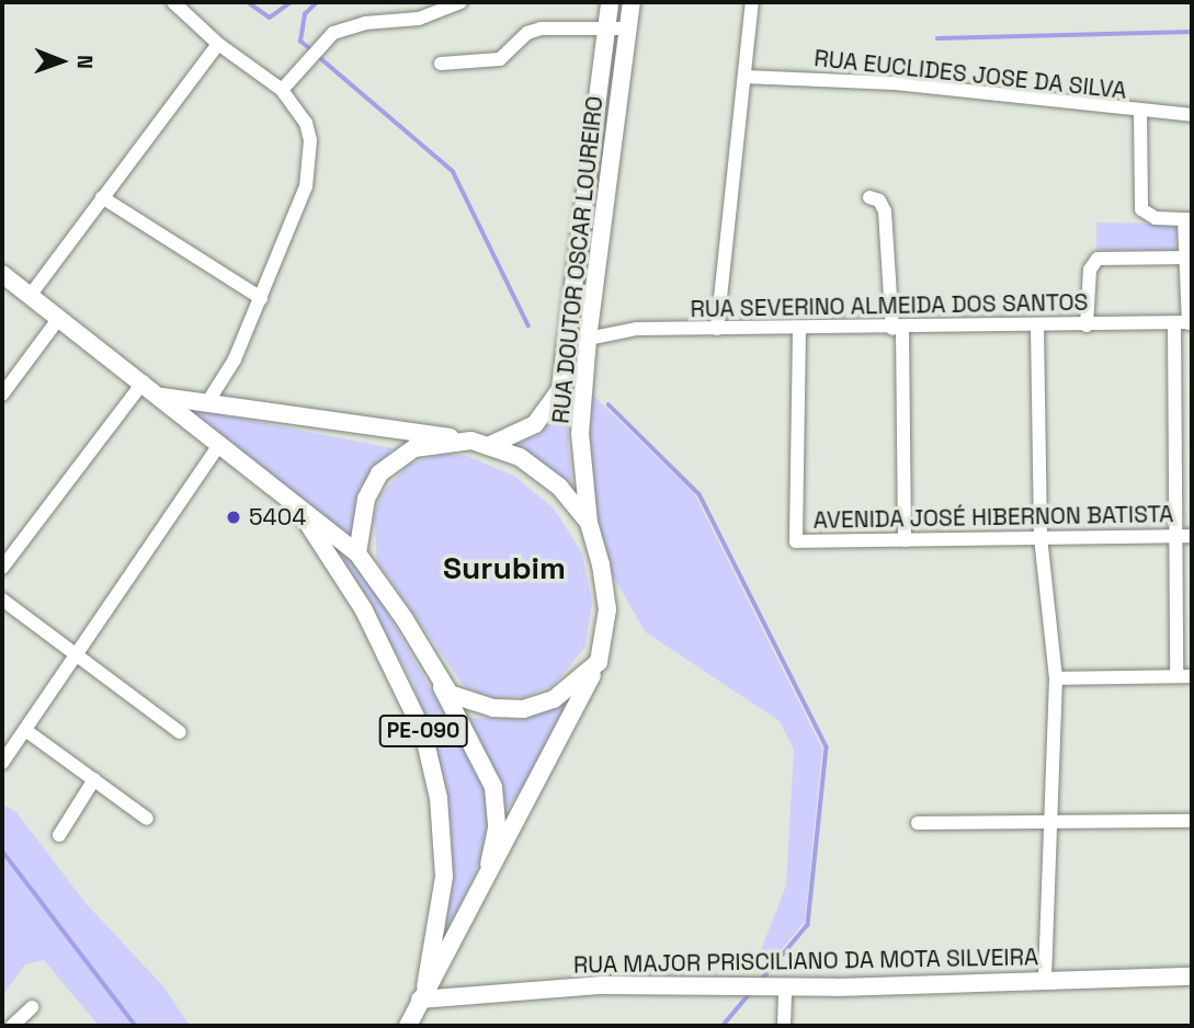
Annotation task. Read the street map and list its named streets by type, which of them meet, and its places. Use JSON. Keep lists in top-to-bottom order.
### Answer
{
  "streets": {
    "main road": ["RUA DOUTOR OSCAR LOUREIRO", "PE-090", "RUA MAJOR PRISCILIANO DA MOTA SILVEIRA"],
    "street": ["RUA EUCLIDES JOSE DA SILVA", "RUA SEVERINO ALMEIDA DOS SANTOS", "AVENIDA JOSÉ HIBERNON BATISTA"]
  },
  "crossings": [
    ["RUA DOUTOR OSCAR LOUREIRO", "RUA SEVERINO ALMEIDA DOS SANTOS"],
    ["RUA DOUTOR OSCAR LOUREIRO", "PE-090"],
    ["RUA SEVERINO ALMEIDA DOS SANTOS", "AVENIDA JOSÉ HIBERNON BATISTA"],
    ["PE-090", "RUA MAJOR PRISCILIANO DA MOTA SILVEIRA"]
  ],
  "districts": ["Surubim"],
  "places": ["5404"],
  "north": "right"
}
